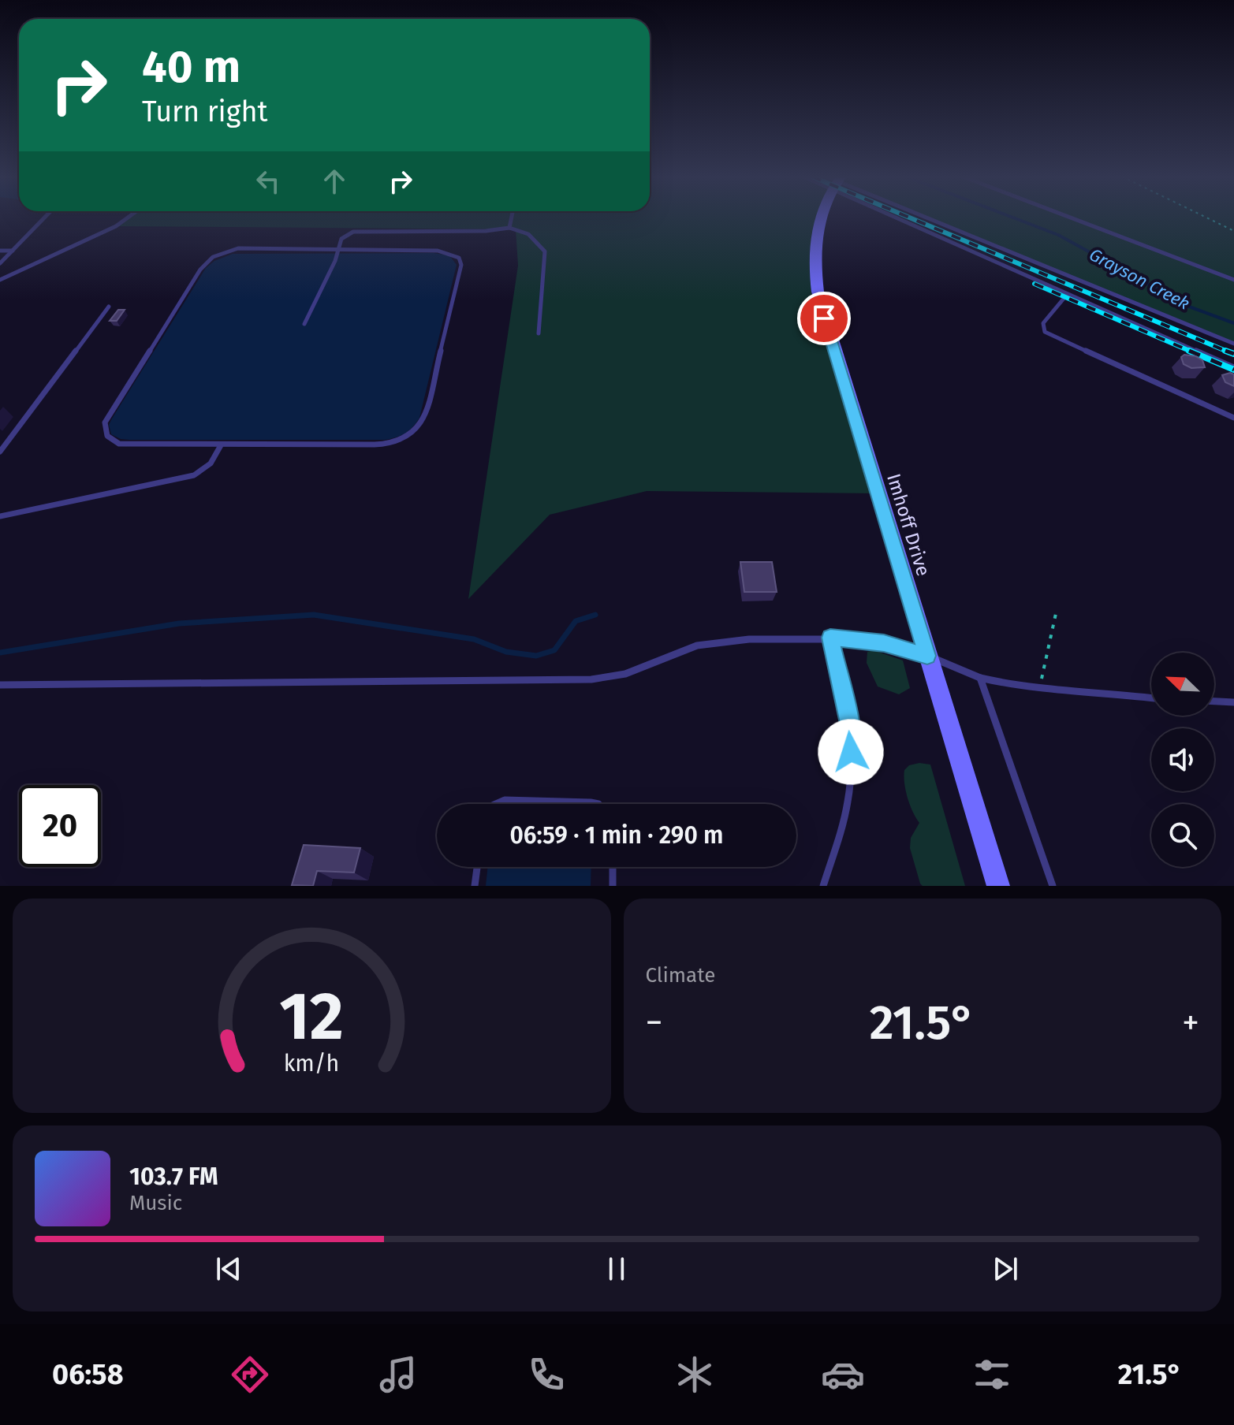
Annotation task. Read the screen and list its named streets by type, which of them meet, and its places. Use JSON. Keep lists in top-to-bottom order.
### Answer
{
  "streets": {
    "street": ["Imhoff Drive"]
  },
  "water": ["Grayson Creek"],
  "north": "top left",
  "page": {
    "turn": ["40 m", "Turn right"],
    "limit": "20",
    "trip": "06:59 · 1 min · 290 m",
    "tile": "Climate",
    "heat": ["−", "21.5°", "+"],
    "song": ["103.7 FM", "Music"],
    "tabs": ["06:58", "21.5°"],
    "gauge": ["12", "km/h"]
  }
}
